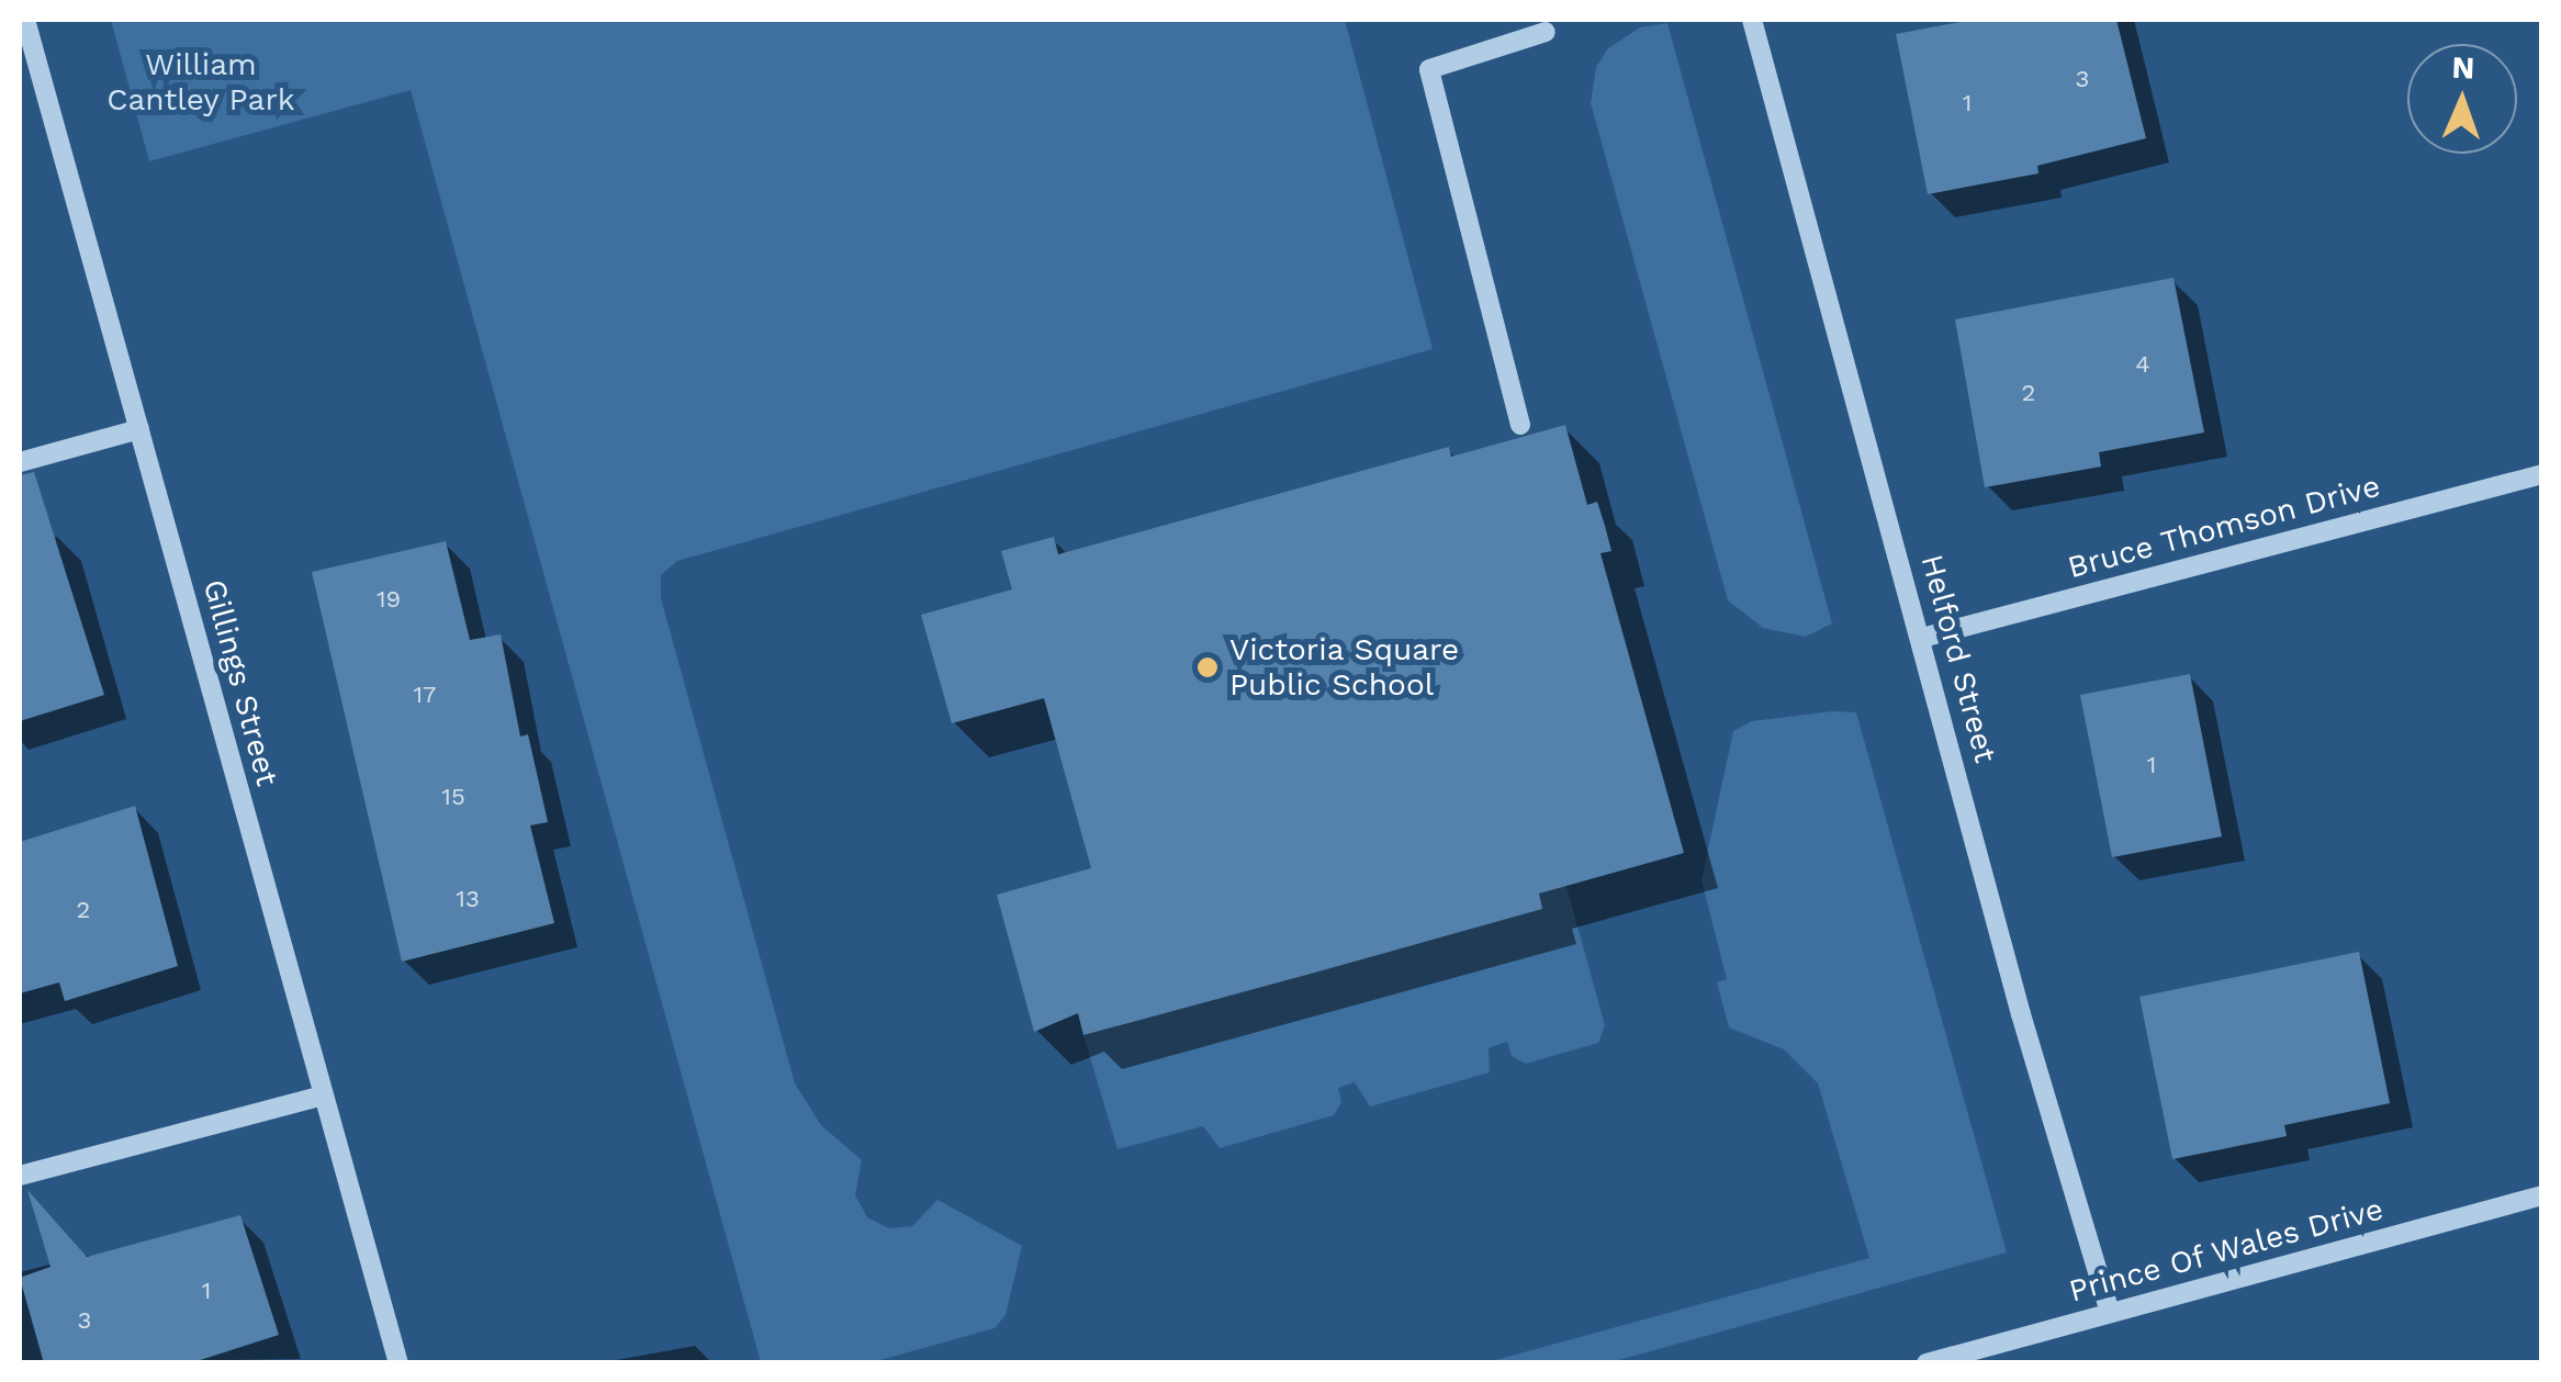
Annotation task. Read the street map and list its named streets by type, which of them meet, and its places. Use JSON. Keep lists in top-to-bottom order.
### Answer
{
  "streets": {
    "street": [
      "Bruce Thomson Drive",
      "Helford Street",
      "Gillings Street",
      "Prince Of Wales Drive"
    ]
  },
  "crossings": [
    ["Bruce Thomson Drive", "Helford Street"],
    ["Helford Street", "Prince Of Wales Drive"]
  ],
  "parks": ["William Cantley Park"],
  "places": ["Victoria Square Public School"],
  "house_numbers": [
    "3",
    "1",
    "4",
    "2",
    "19",
    "17",
    "1",
    "15",
    "13",
    "2",
    "1",
    "3"
  ],
  "north": "top"
}
